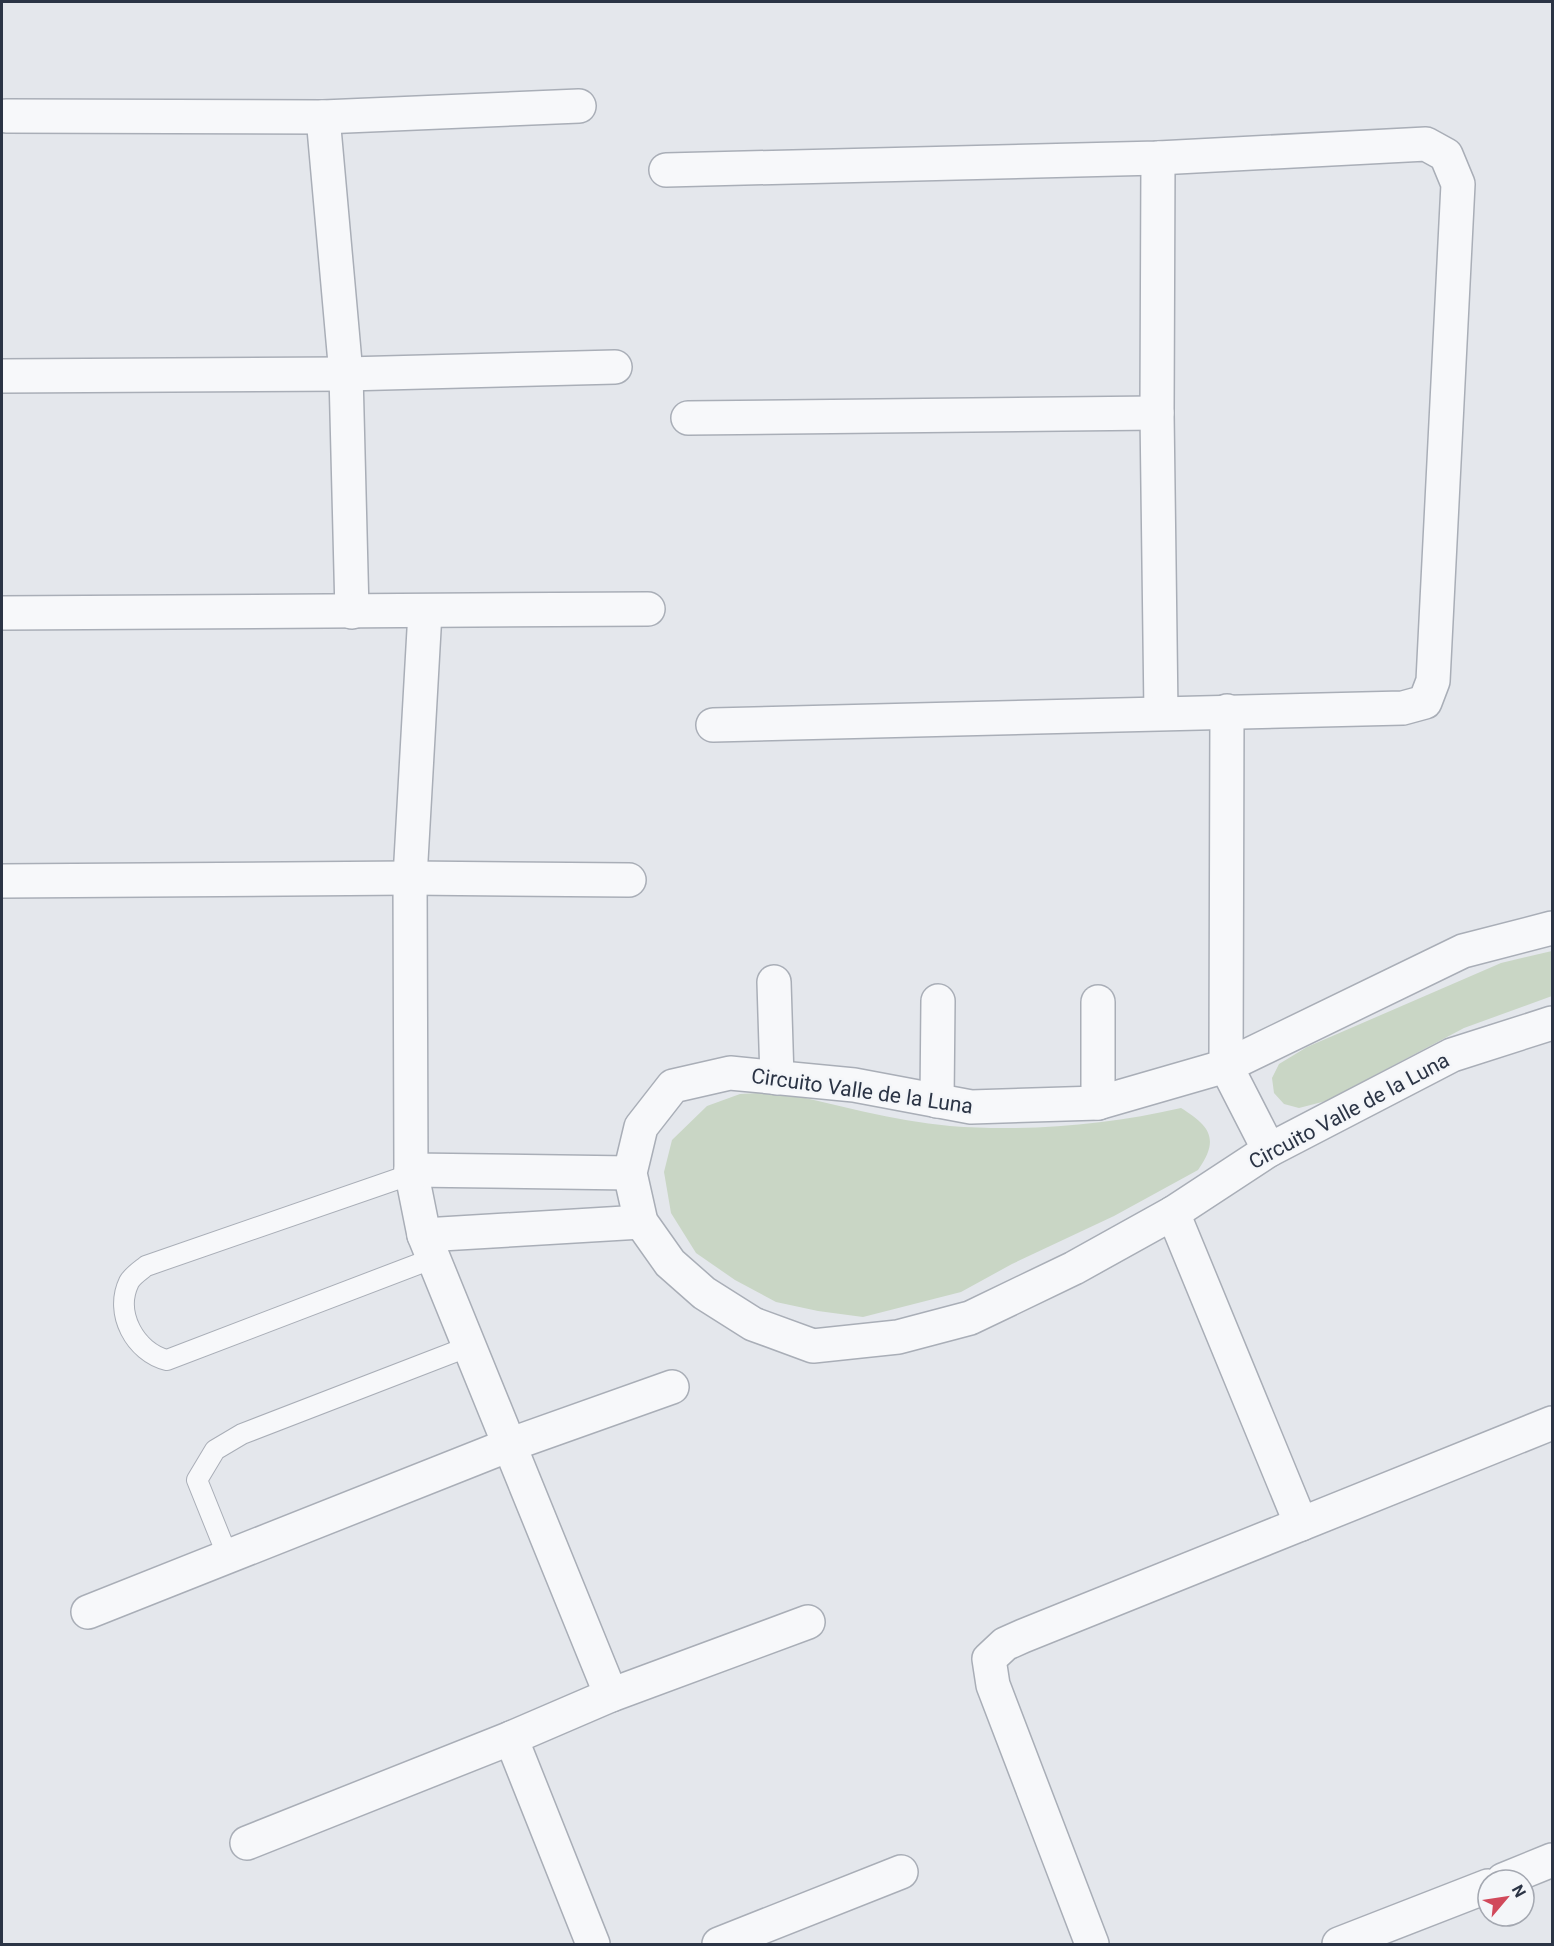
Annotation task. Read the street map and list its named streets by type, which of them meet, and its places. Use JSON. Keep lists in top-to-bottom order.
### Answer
{
  "streets": {
    "street": ["Circuito Valle de la Luna"]
  },
  "north": "top right"
}
